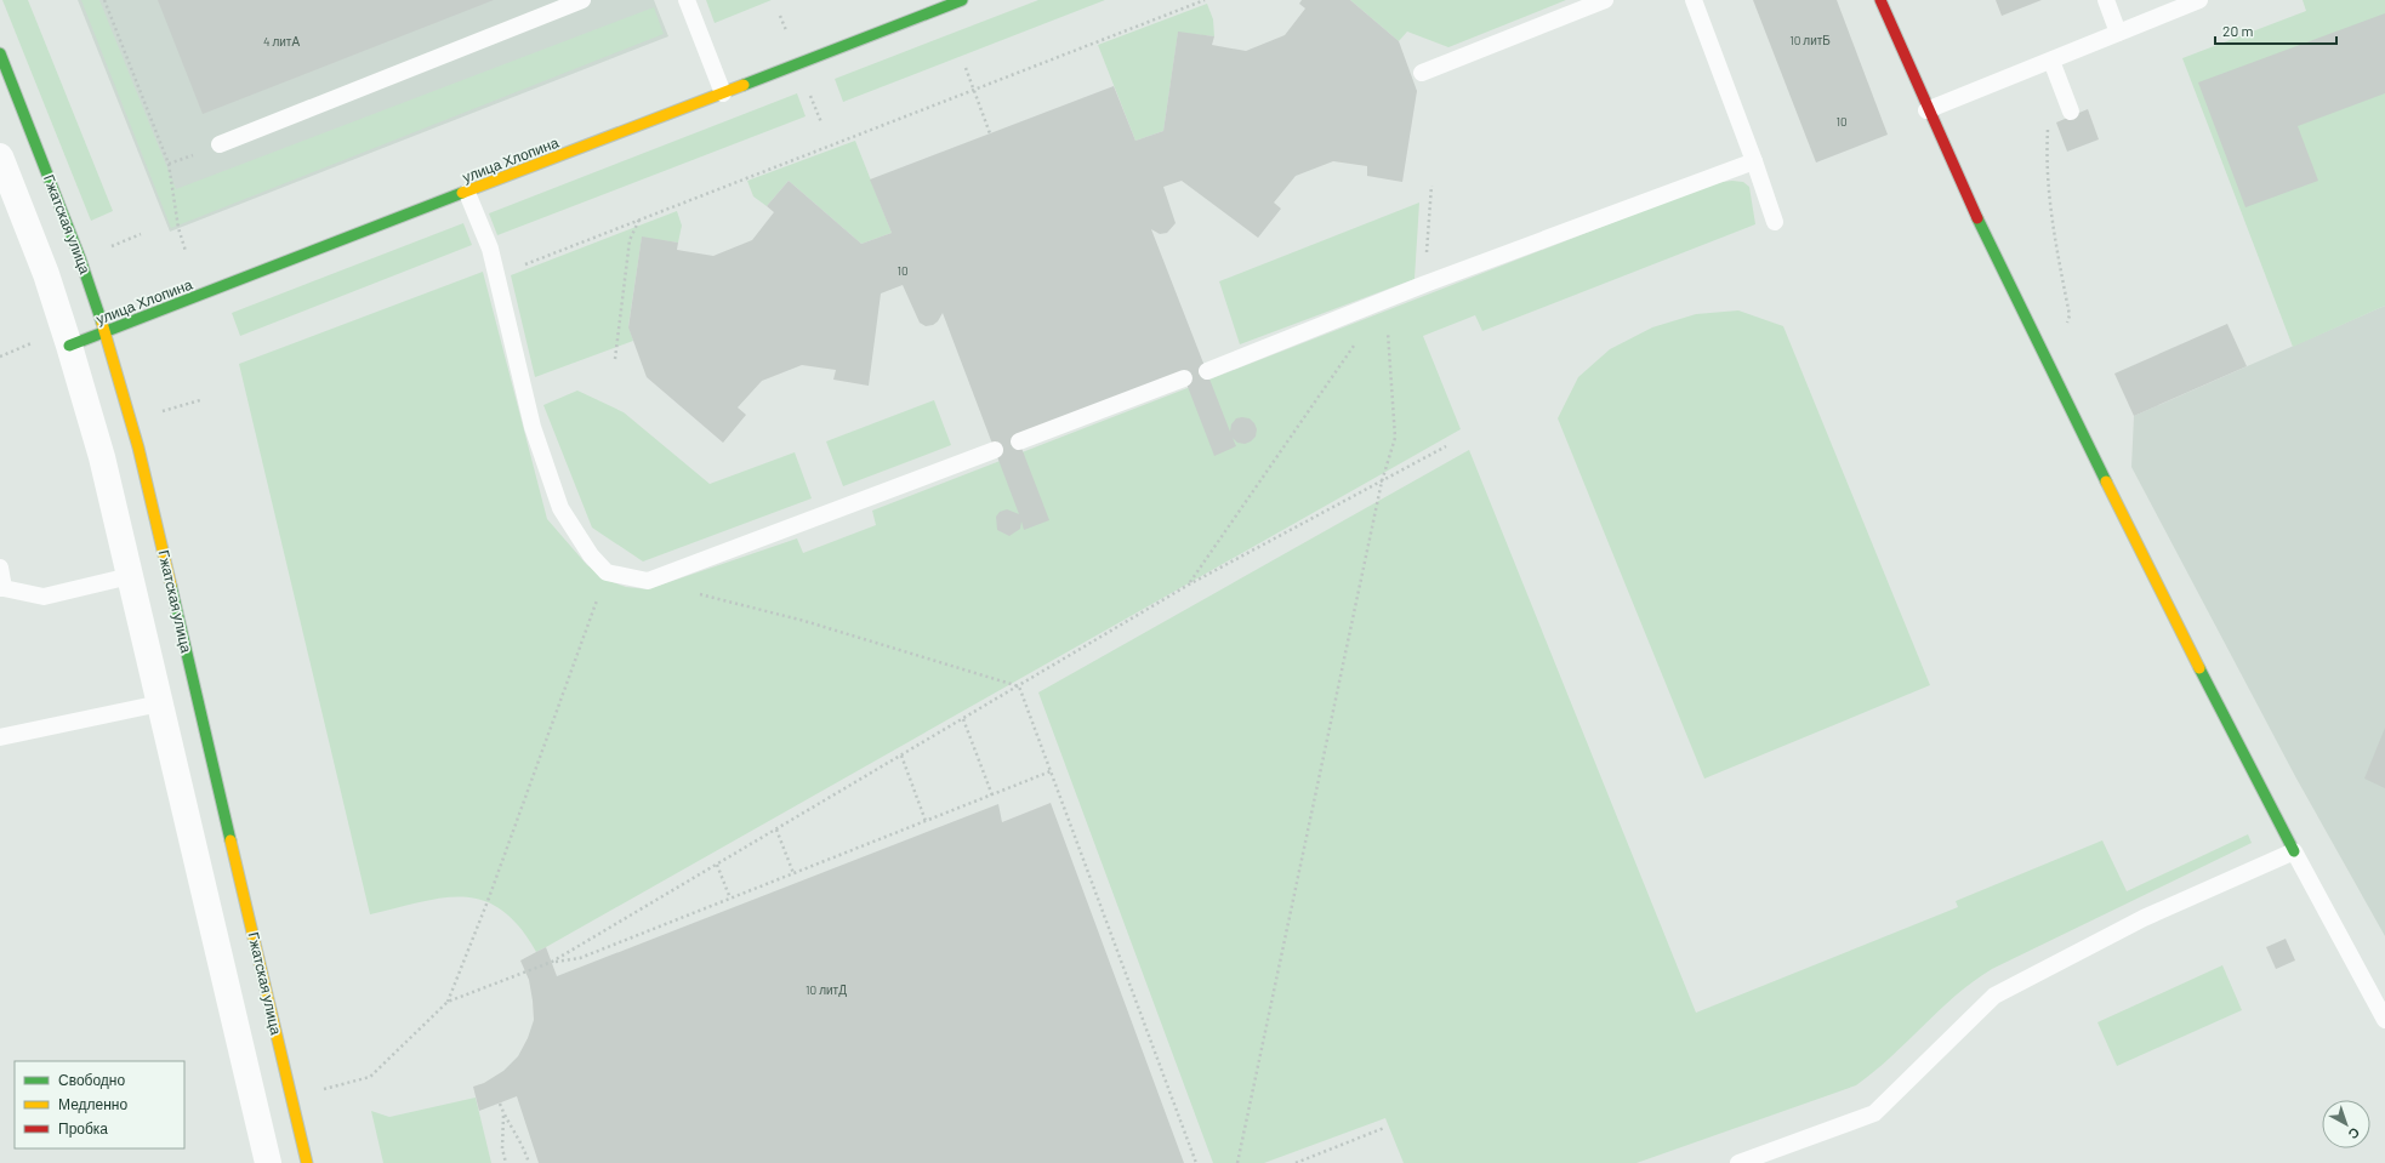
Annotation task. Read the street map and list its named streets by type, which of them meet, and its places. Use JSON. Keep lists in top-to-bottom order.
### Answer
{
  "streets": {
    "street": ["улица Хлопина", "Гжатская улица"]
  },
  "crossings": [
    ["улица Хлопина", "Гжатская улица"]
  ],
  "house_numbers": [
    "10 литБ",
    "4 литА",
    "10",
    "10",
    "10 литД"
  ],
  "legend": ["Свободно", "Медленно", "Пробка"],
  "scale_bar": "20 m",
  "north": "bottom right"
}
